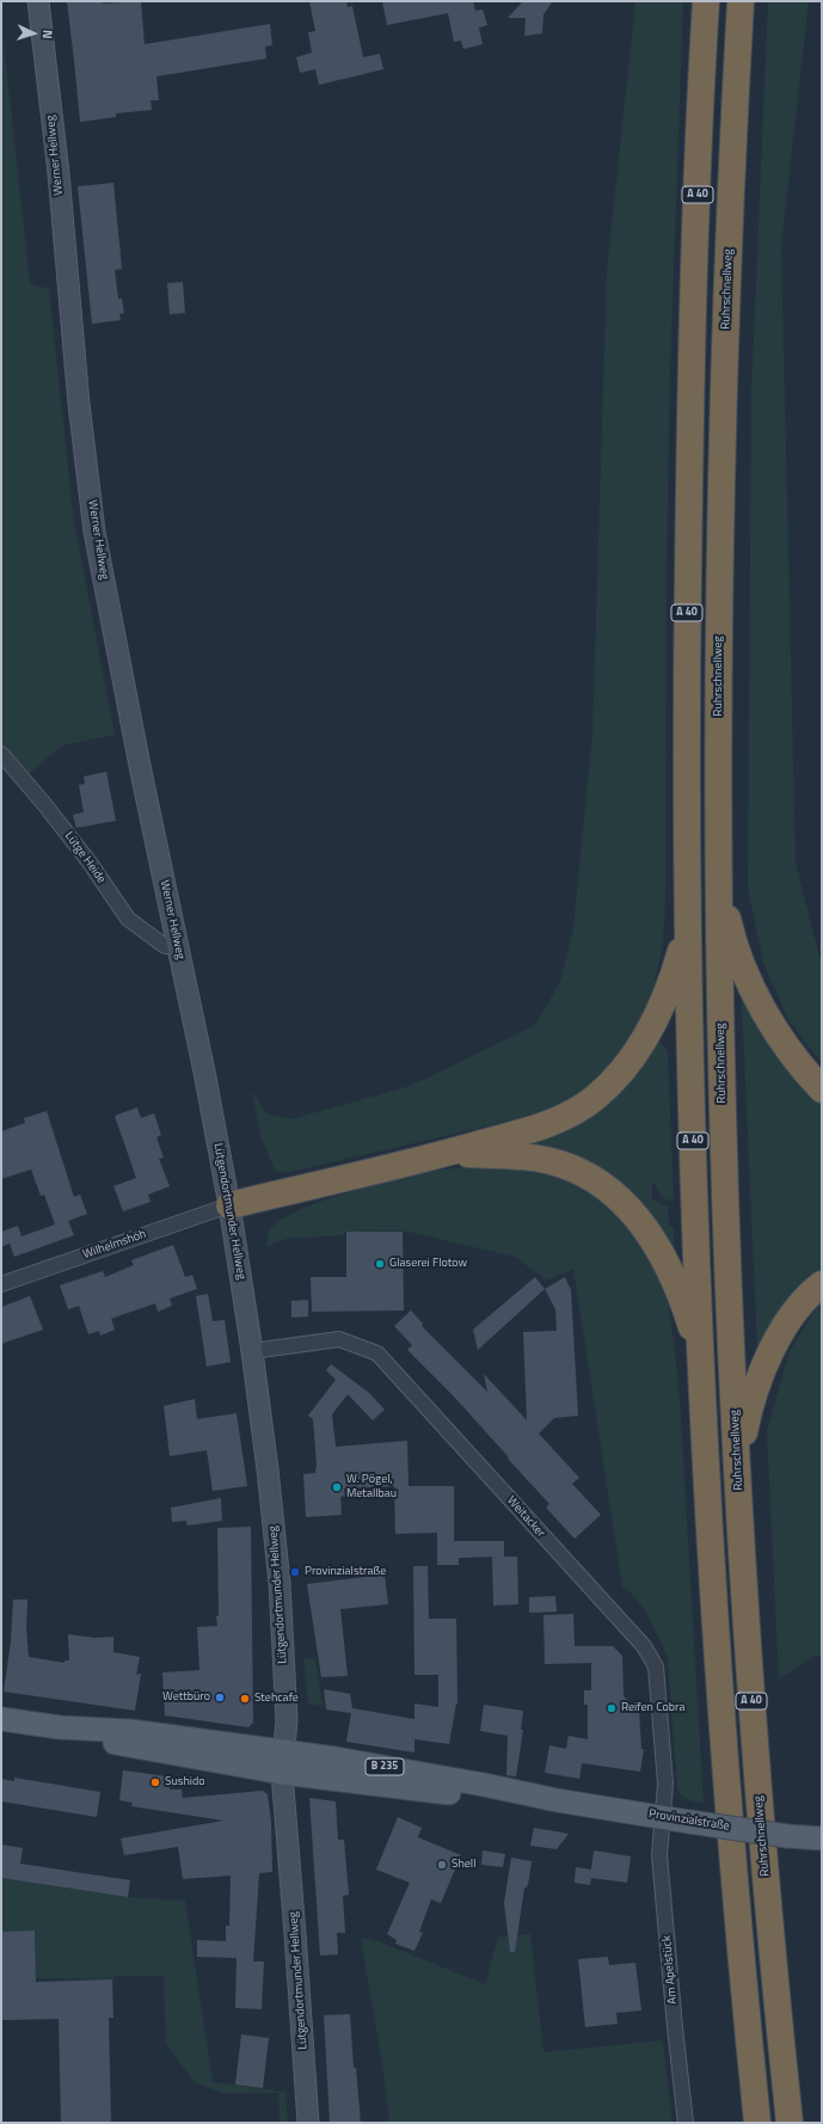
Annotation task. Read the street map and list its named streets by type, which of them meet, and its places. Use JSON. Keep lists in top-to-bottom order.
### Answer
{
  "streets": {
    "highway": ["A 40", "Ruhrschnellweg"],
    "main road": [
      "Werner Hellweg",
      "Lütgendortmunder Hellweg",
      "B 235",
      "Provinzialstraße"
    ],
    "street": [
      "Lütge Heide",
      "Wilhelmshöh",
      "Weitacker",
      "Am Apelstück"
    ]
  },
  "crossings": [
    ["Werner Hellweg", "Lütge Heide"],
    ["Werner Hellweg", "Lütgendortmunder Hellweg"],
    ["Lütgendortmunder Hellweg", "Wilhelmshöh"],
    ["Lütgendortmunder Hellweg", "Weitacker"],
    ["Lütgendortmunder Hellweg", "Provinzialstraße"],
    ["Weitacker", "Provinzialstraße"],
    ["Weitacker", "Am Apelstück"],
    ["Provinzialstraße", "Am Apelstück"]
  ],
  "places": [
    "Glaserei Flotow",
    "W. Pögel, Metallbau",
    "Provinzialstraße",
    "Wettbüro",
    "Stehcafe",
    "Reifen Cobra",
    "Sushido",
    "Shell"
  ],
  "north": "right"
}
